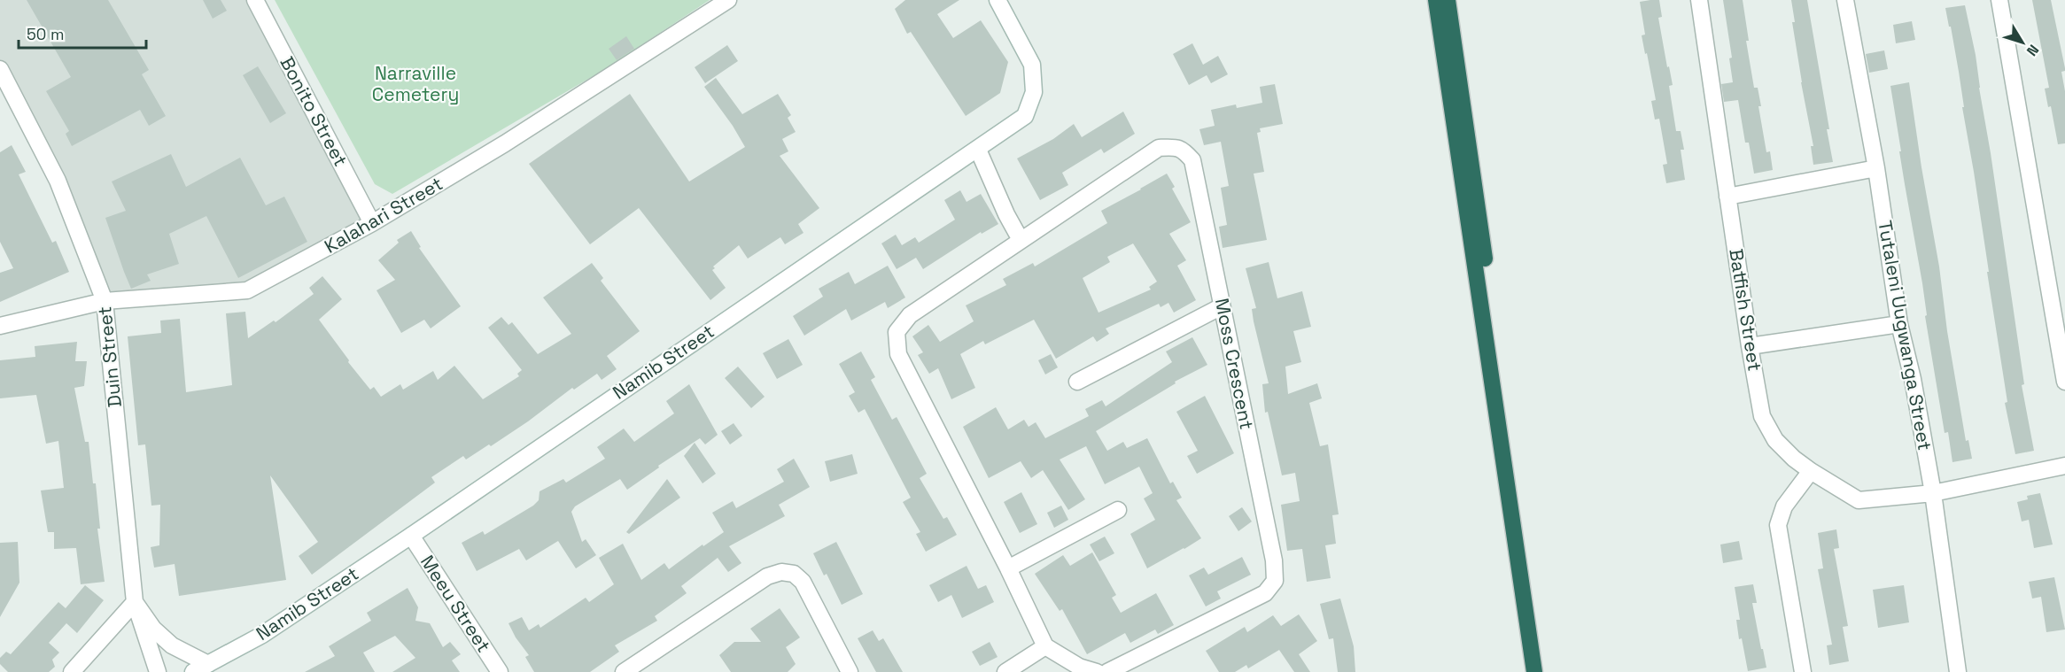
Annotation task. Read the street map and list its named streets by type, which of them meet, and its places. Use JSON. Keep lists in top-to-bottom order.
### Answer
{
  "streets": {
    "street": [
      "Bonito Street",
      "Kalahari Street",
      "Batfish Street",
      "Tutaleni Uugwanga Street",
      "Duin Street",
      "Namib Street",
      "Moss Crescent",
      "Meeu Street"
    ]
  },
  "crossings": [
    ["Bonito Street", "Kalahari Street"],
    ["Kalahari Street", "Duin Street"],
    ["Batfish Street", "Tutaleni Uugwanga Street"],
    ["Namib Street", "Meeu Street"]
  ],
  "parks": ["Narraville Cemetery"],
  "scale_bar": "50 m",
  "north": "bottom right"
}
